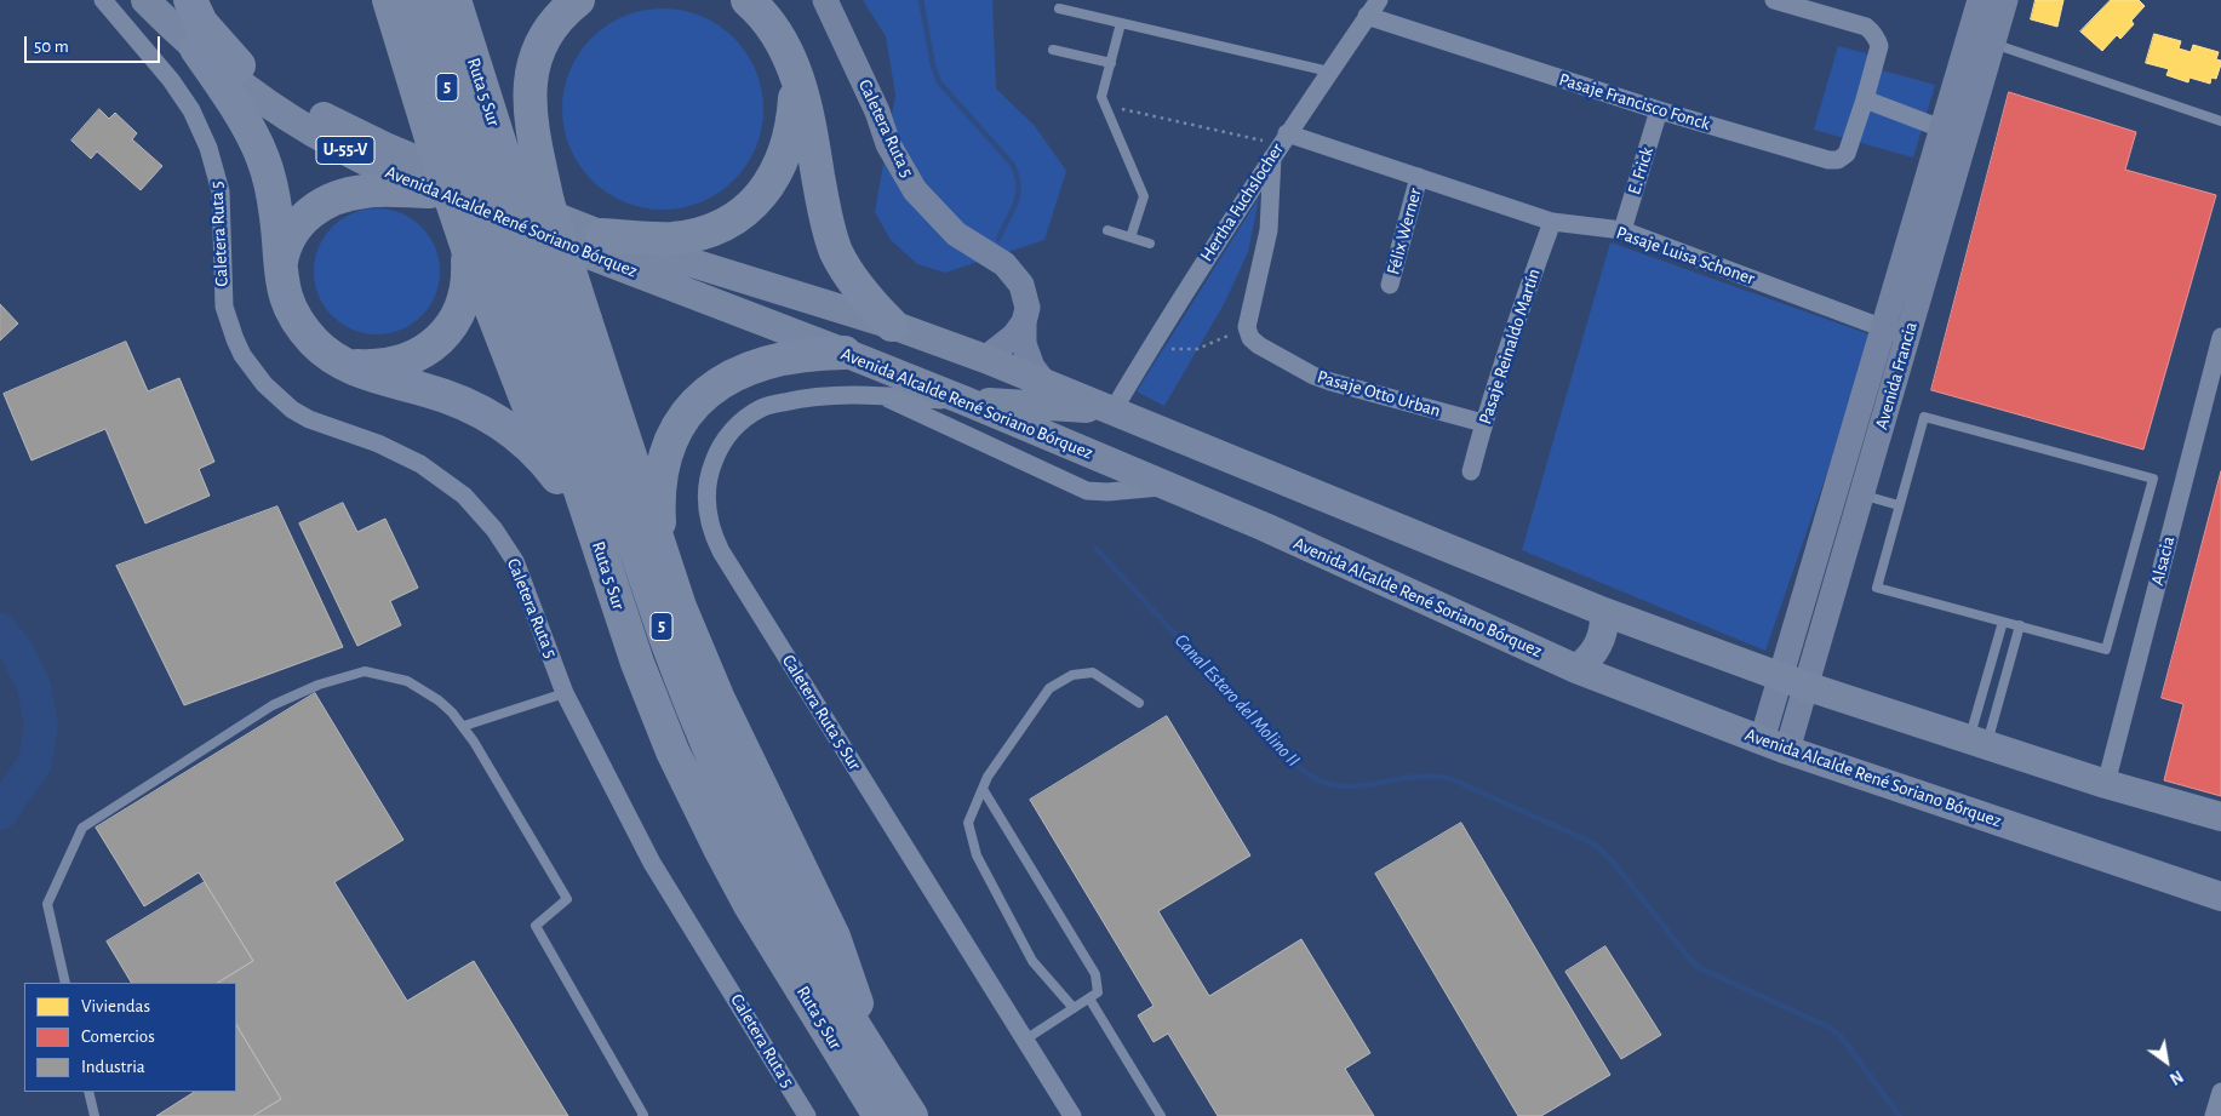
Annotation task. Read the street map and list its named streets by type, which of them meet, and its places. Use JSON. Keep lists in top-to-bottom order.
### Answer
{
  "streets": {
    "highway": ["5", "Ruta 5 Sur"],
    "main road": [
      "Caletera Ruta 5",
      "U-55-V",
      "Avenida Alcalde René Soriano Bórquez",
      "Avenida Francia"
    ],
    "street": [
      "Pasaje Francisco Fonck",
      "E. Frick",
      "Hertha Fuchslocher",
      "Félix Werner",
      "Pasaje Luisa Schoner",
      "Pasaje Reinaldo Martín",
      "Pasaje Otto Urban",
      "Alsacia",
      "Caletera Ruta 5 Sur"
    ]
  },
  "crossings": [
    ["Ruta 5 Sur", "Avenida Alcalde René Soriano Bórquez"],
    ["Pasaje Francisco Fonck", "E. Frick"],
    ["Pasaje Francisco Fonck", "Hertha Fuchslocher"],
    ["Caletera Ruta 5", "Avenida Alcalde René Soriano Bórquez"],
    ["U-55-V", "Avenida Alcalde René Soriano Bórquez"],
    ["E. Frick", "Pasaje Luisa Schoner"],
    ["Hertha Fuchslocher", "Avenida Alcalde René Soriano Bórquez"],
    ["Hertha Fuchslocher", "Pasaje Luisa Schoner"],
    ["Avenida Alcalde René Soriano Bórquez", "Avenida Francia"],
    ["Avenida Alcalde René Soriano Bórquez", "Alsacia"],
    ["Avenida Alcalde René Soriano Bórquez", "Caletera Ruta 5 Sur"],
    ["Félix Werner", "Pasaje Luisa Schoner"],
    ["Pasaje Luisa Schoner", "Pasaje Reinaldo Martín"],
    ["Pasaje Luisa Schoner", "Avenida Francia"],
    ["Pasaje Reinaldo Martín", "Pasaje Otto Urban"]
  ],
  "water": ["Canal Estero del Molino II"],
  "legend": ["Viviendas", "Comercios", "Industria"],
  "scale_bar": "50 m",
  "north": "bottom right"
}
